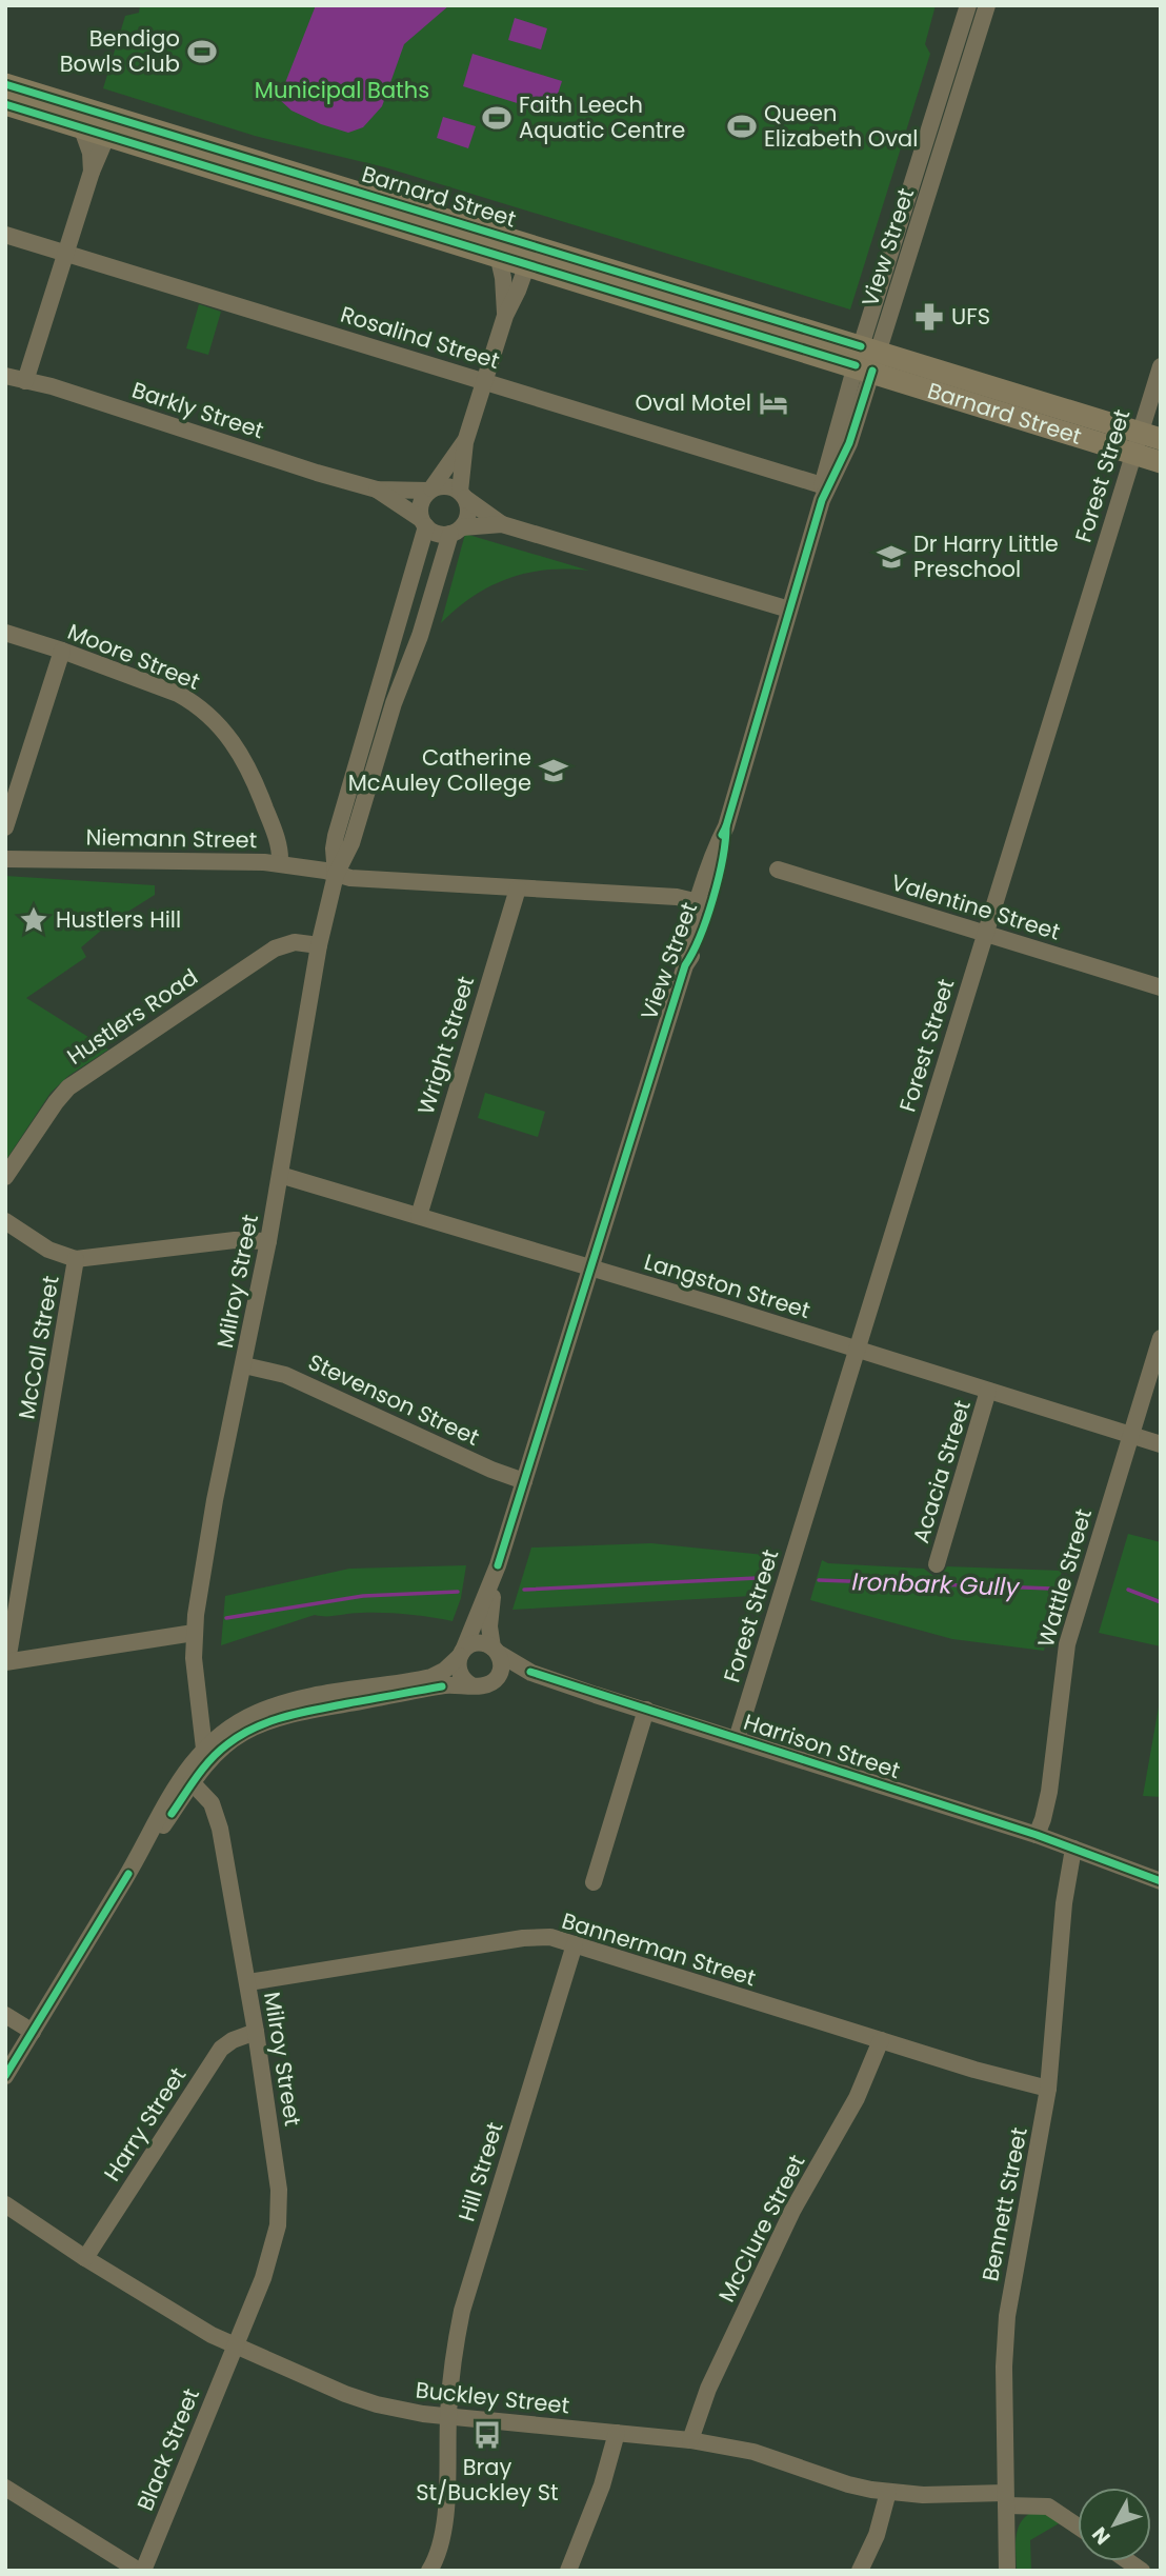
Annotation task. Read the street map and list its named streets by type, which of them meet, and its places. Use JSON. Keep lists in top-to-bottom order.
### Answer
{
  "streets": {
    "main road": ["Barnard Street"],
    "street": [
      "View Street",
      "Rosalind Street",
      "Barkly Street",
      "Forest Street",
      "Moore Street",
      "Niemann Street",
      "Valentine Street",
      "Hustlers Road",
      "Wright Street",
      "Milroy Street",
      "Langston Street",
      "McColl Street",
      "Stevenson Street",
      "Acacia Street",
      "Wattle Street",
      "Harrison Street",
      "Bannerman Street",
      "Harry Street",
      "Hill Street",
      "Bennett Street",
      "McClure Street",
      "Buckley Street",
      "Black Street"
    ]
  },
  "crossings": [
    ["Barnard Street", "View Street"],
    ["Barnard Street", "Forest Street"],
    ["View Street", "Rosalind Street"],
    ["View Street", "Langston Street"],
    ["View Street", "Stevenson Street"],
    ["View Street", "Harrison Street"],
    ["Forest Street", "Valentine Street"],
    ["Forest Street", "Langston Street"],
    ["Forest Street", "Harrison Street"],
    ["Moore Street", "Niemann Street"],
    ["Niemann Street", "Milroy Street"],
    ["Hustlers Road", "Milroy Street"],
    ["Wright Street", "Langston Street"],
    ["Milroy Street", "Langston Street"],
    ["Milroy Street", "Stevenson Street"],
    ["Milroy Street", "Bannerman Street"],
    ["Milroy Street", "Harry Street"],
    ["Milroy Street", "Buckley Street"],
    ["Milroy Street", "Black Street"],
    ["Langston Street", "Acacia Street"],
    ["Langston Street", "Wattle Street"],
    ["Wattle Street", "Harrison Street"],
    ["Harrison Street", "Bennett Street"],
    ["Bannerman Street", "Hill Street"],
    ["Bannerman Street", "Bennett Street"],
    ["Bannerman Street", "McClure Street"],
    ["Harry Street", "Buckley Street"],
    ["Hill Street", "Buckley Street"],
    ["Bennett Street", "Buckley Street"],
    ["McClure Street", "Buckley Street"],
    ["Buckley Street", "Black Street"]
  ],
  "water": ["Ironbark Gully"],
  "parks": ["Municipal Baths"],
  "places": {
    "sports": ["Bendigo Bowls Club", "Faith Leech Aquatic Centre", "Queen Elizabeth Oval"],
    "pharmacy": ["UFS"],
    "hotel": ["Oval Motel"],
    "school or university": ["Dr Harry Little Preschool", "Catherine McAuley College"],
    "place": ["Hustlers Hill"],
    "bus stop": ["Bray St/Buckley St"]
  },
  "north": "bottom left"
}
